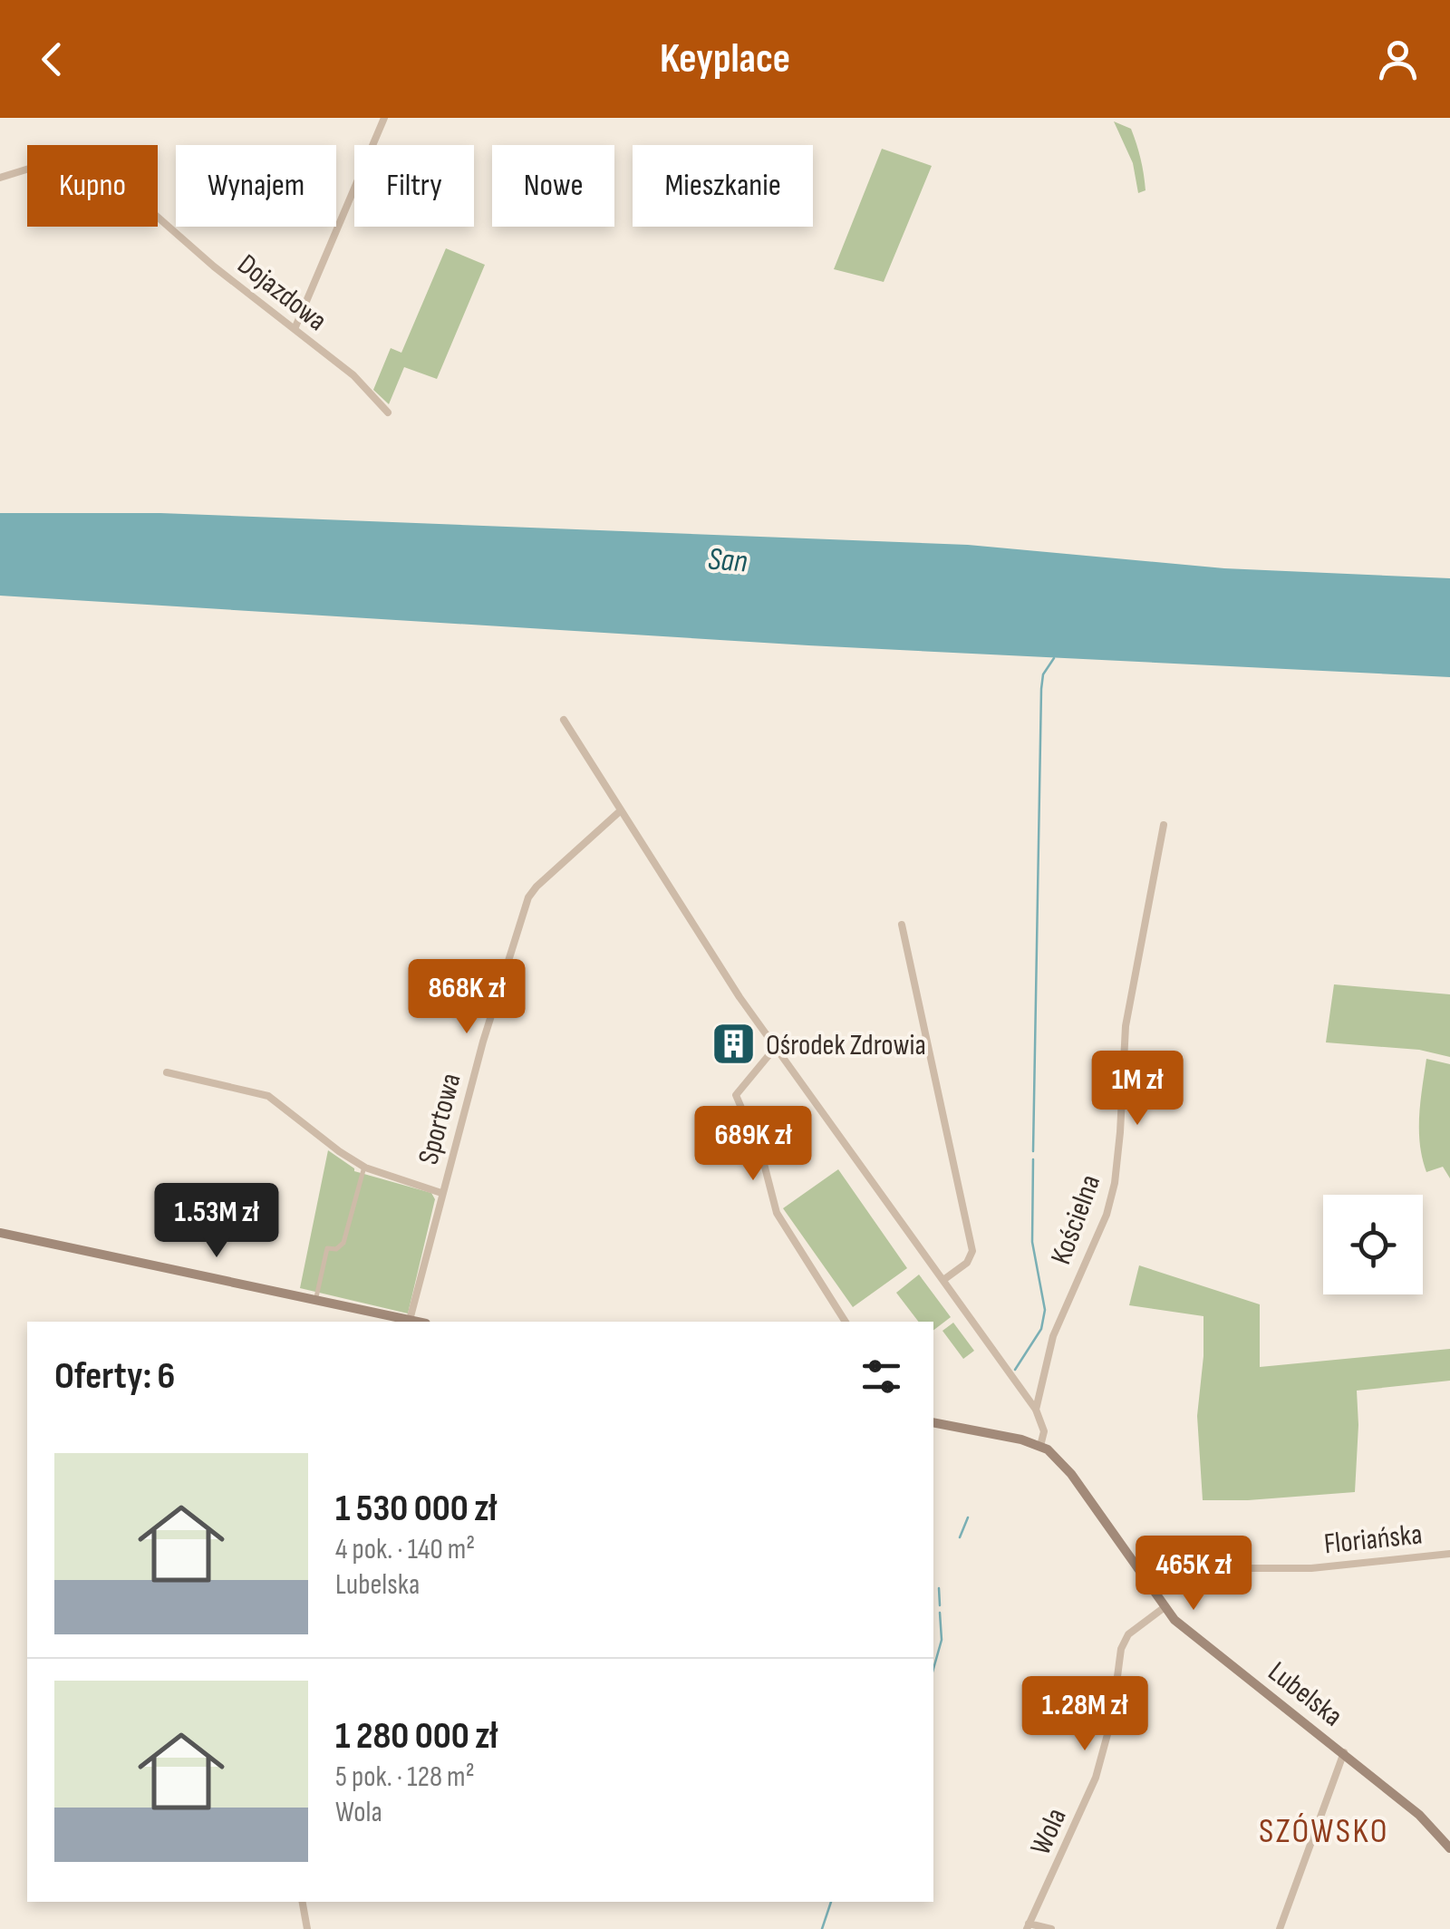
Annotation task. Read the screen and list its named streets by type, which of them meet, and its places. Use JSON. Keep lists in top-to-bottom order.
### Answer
{
  "streets": {
    "main road": ["Lubelska"],
    "street": [
      "Dojazdowa",
      "Sportowa",
      "Kościelna",
      "Floriańska",
      "Wola"
    ]
  },
  "crossings": [
    ["Floriańska", "Lubelska"],
    ["Lubelska", "Wola"]
  ],
  "districts": ["SZÓWSKO"],
  "water": ["San"],
  "places": {
    "building": ["Ośrodek Zdrowia"]
  },
  "page": {
    "header": "Keyplace",
    "chip": [
      "Kupno",
      "Wynajem",
      "Filtry",
      "Nowe",
      "Mieszkanie"
    ],
    "price": [
      "868K zł",
      "1M zł",
      "689K zł",
      "1.53M zł",
      "465K zł",
      "1.28M zł"
    ],
    "heading": "Oferty: 6",
    "list": [
      {
        "name": "1 530 000 zł",
        "note": "4 pok. · 140 m² · Lubelska"
      },
      {
        "name": "1 280 000 zł",
        "note": "5 pok. · 128 m² · Wola"
      }
    ]
  }
}
